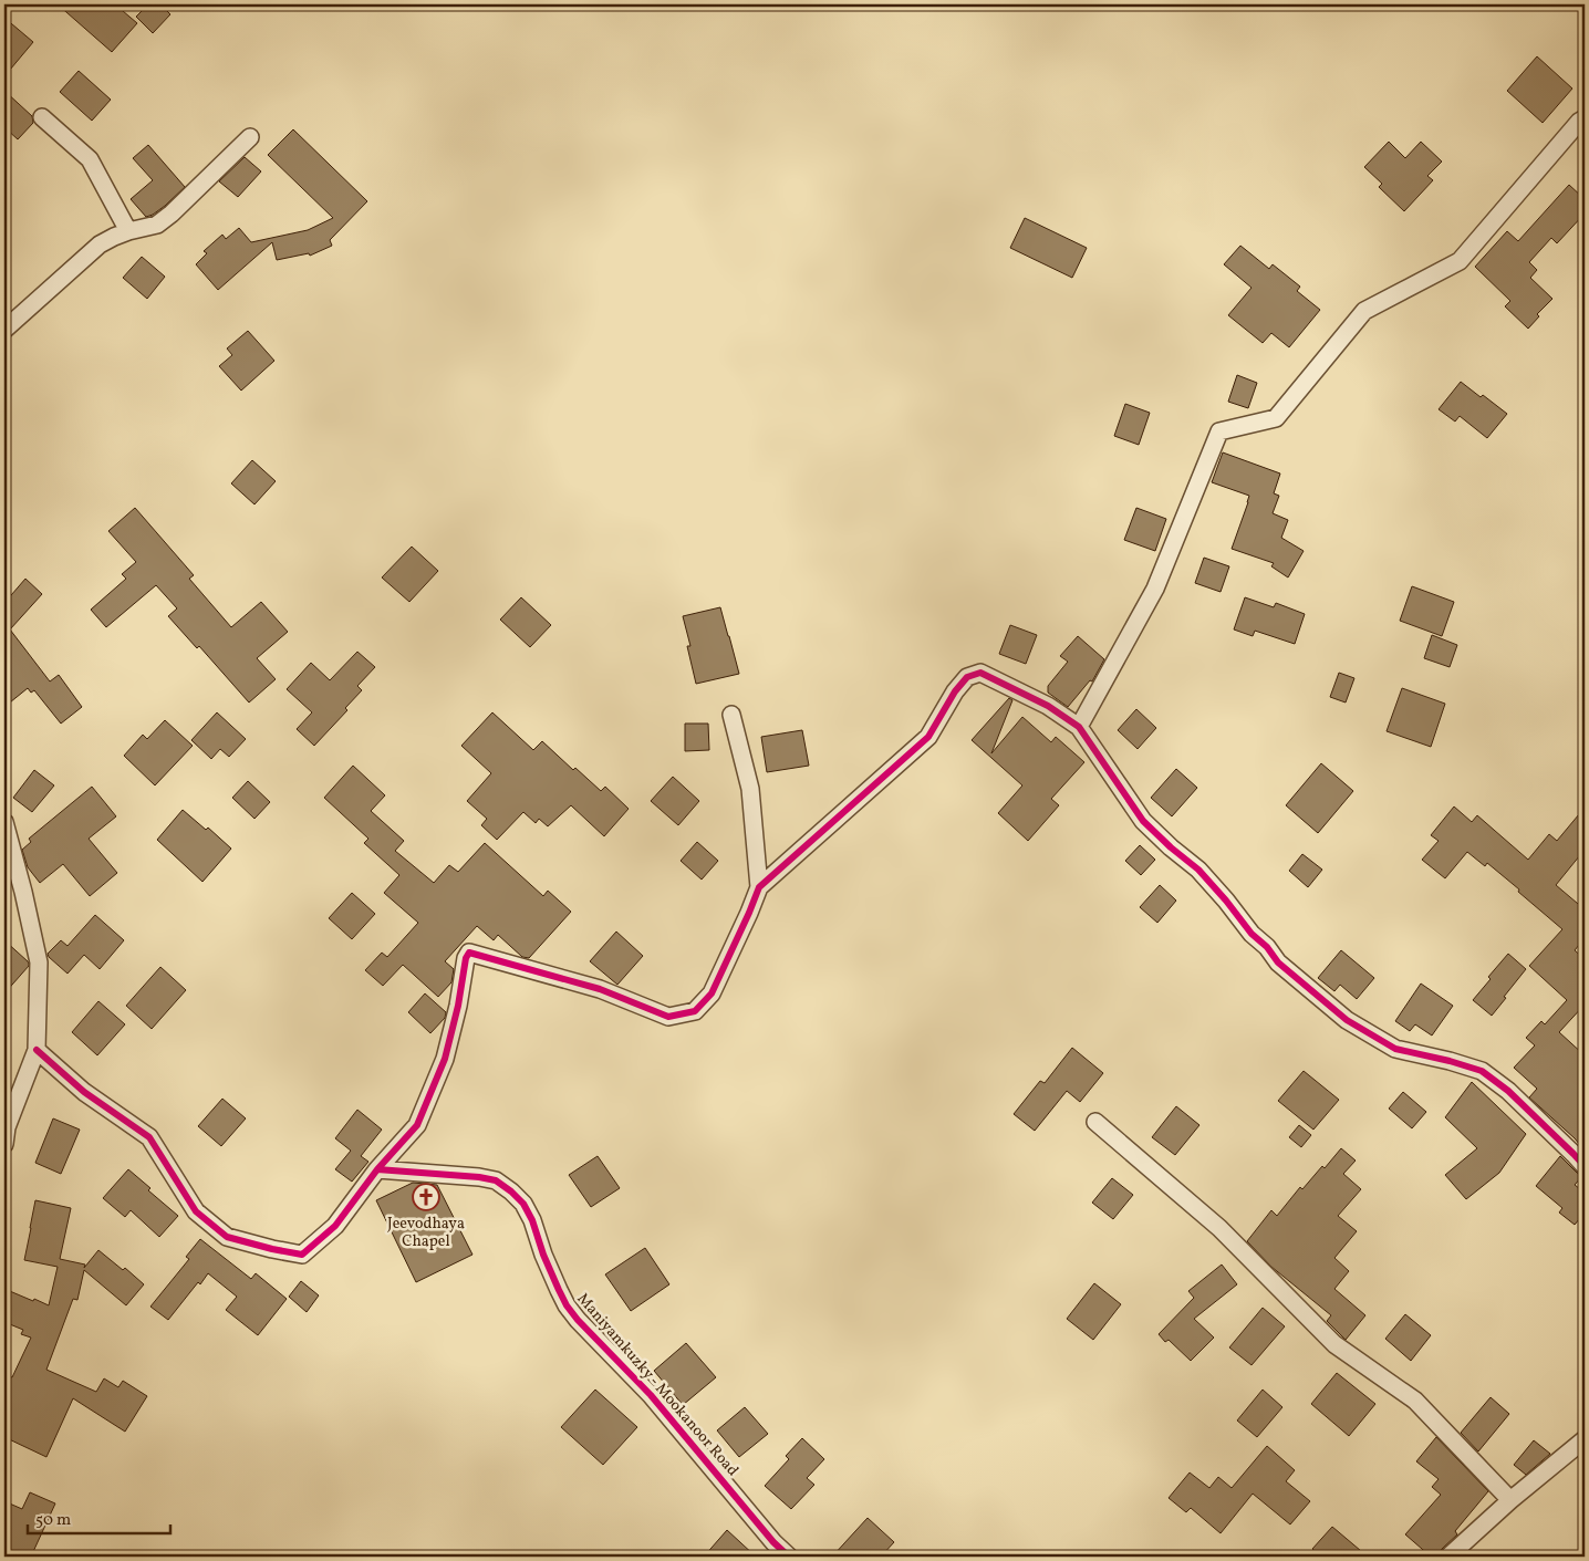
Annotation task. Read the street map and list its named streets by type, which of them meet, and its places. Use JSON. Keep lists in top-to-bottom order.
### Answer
{
  "streets": {
    "street": ["Maniyamkuzky - Mookanoor Road"]
  },
  "places": {
    "church": ["Jeevodhaya Chapel"]
  },
  "scale_bar": "50 m"
}
